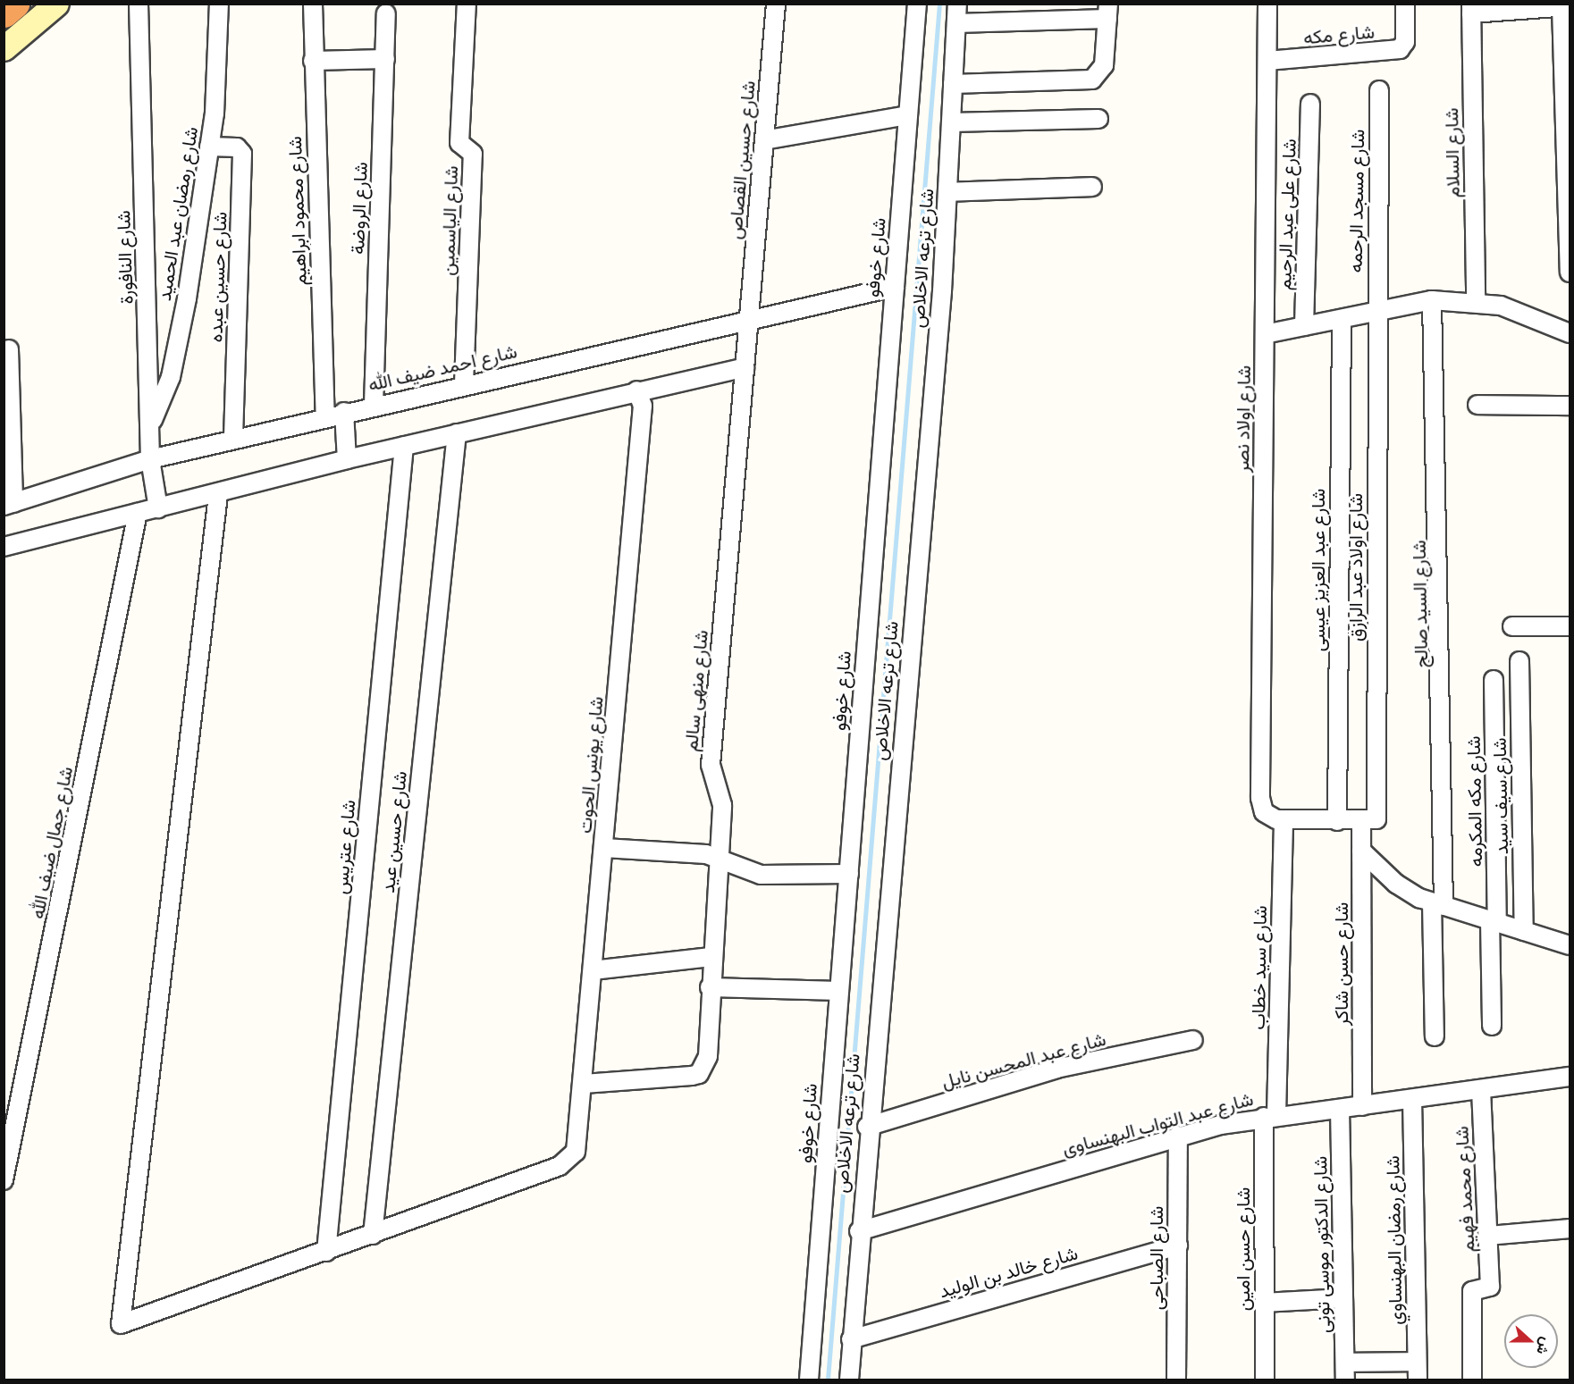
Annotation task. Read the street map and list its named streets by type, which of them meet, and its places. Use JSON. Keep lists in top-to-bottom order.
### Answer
{
  "streets": {
    "street": [
      "شارع مكه",
      "شارع السلام",
      "شارع حسين القصاص",
      "شارع مسجد الرحمه",
      "شارع الروضة",
      "شارع محمود ابراهيم",
      "شارع رمضان عبد الحميد",
      "شارع على عبد الرحيم",
      "شارع الياسمين",
      "شارع النافورة",
      "شارع خوفو",
      "شارع ترعه الاخلاص",
      "شارع حسين عبده",
      "شارع احمد ضيف الله",
      "شارع اولاد نصر",
      "شارع اولاد عبد الرازق",
      "شارع عبد العزيز عيسى",
      "شارع السيد صالح",
      "شارع منهى سالم",
      "شارع يونس الحوت",
      "شارع سيف سيد",
      "شارع مكه المكرمه",
      "شارع حسين عيد",
      "شارع جمال ضيف الله",
      "شارع عتريس",
      "شارع حسن شاكر",
      "شارع سيد خطاب",
      "شارع عبد المحسن نايل",
      "شارع عبد التواب البهنساوى",
      "شارع محمد فهيم",
      "شارع رمضان البهنساوي",
      "شارع الدكتور موسى تونى",
      "شارع حسن امين",
      "شارع الصباحى",
      "شارع خالد بن الوليد"
    ]
  },
  "crossings": [
    ["شارع مكه", "شارع اولاد نصر"],
    ["شارع حسين القصاص", "شارع احمد ضيف الله"],
    ["شارع حسين القصاص", "شارع منهى سالم"],
    ["شارع مسجد الرحمه", "شارع اولاد عبد الرازق"],
    ["شارع الروضة", "شارع احمد ضيف الله"],
    ["شارع محمود ابراهيم", "شارع احمد ضيف الله"],
    ["شارع رمضان عبد الحميد", "شارع النافورة"],
    ["شارع رمضان عبد الحميد", "شارع حسين عبده"],
    ["شارع الياسمين", "شارع احمد ضيف الله"],
    ["شارع النافورة", "شارع احمد ضيف الله"],
    ["شارع خوفو", "شارع احمد ضيف الله"],
    ["شارع ترعه الاخلاص", "شارع عبد المحسن نايل"],
    ["شارع ترعه الاخلاص", "شارع عبد التواب البهنساوى"],
    ["شارع ترعه الاخلاص", "شارع خالد بن الوليد"],
    ["شارع حسين عبده", "شارع احمد ضيف الله"],
    ["شارع احمد ضيف الله", "شارع منهى سالم"],
    ["شارع اولاد نصر", "شارع سيد خطاب"],
    ["شارع اولاد عبد الرازق", "شارع حسن شاكر"],
    ["شارع منهى سالم", "شارع يونس الحوت"],
    ["شارع يونس الحوت", "شارع حسين عيد"],
    ["شارع حسن شاكر", "شارع عبد التواب البهنساوى"],
    ["شارع سيد خطاب", "شارع عبد التواب البهنساوى"],
    ["شارع سيد خطاب", "شارع حسن امين"],
    ["شارع عبد التواب البهنساوى", "شارع محمد فهيم"],
    ["شارع عبد التواب البهنساوى", "شارع رمضان البهنساوي"],
    ["شارع عبد التواب البهنساوى", "شارع الدكتور موسى تونى"],
    ["شارع عبد التواب البهنساوى", "شارع حسن امين"],
    ["شارع عبد التواب البهنساوى", "شارع الصباحى"],
    ["شارع الصباحى", "شارع خالد بن الوليد"]
  ],
  "north": "right"
}
